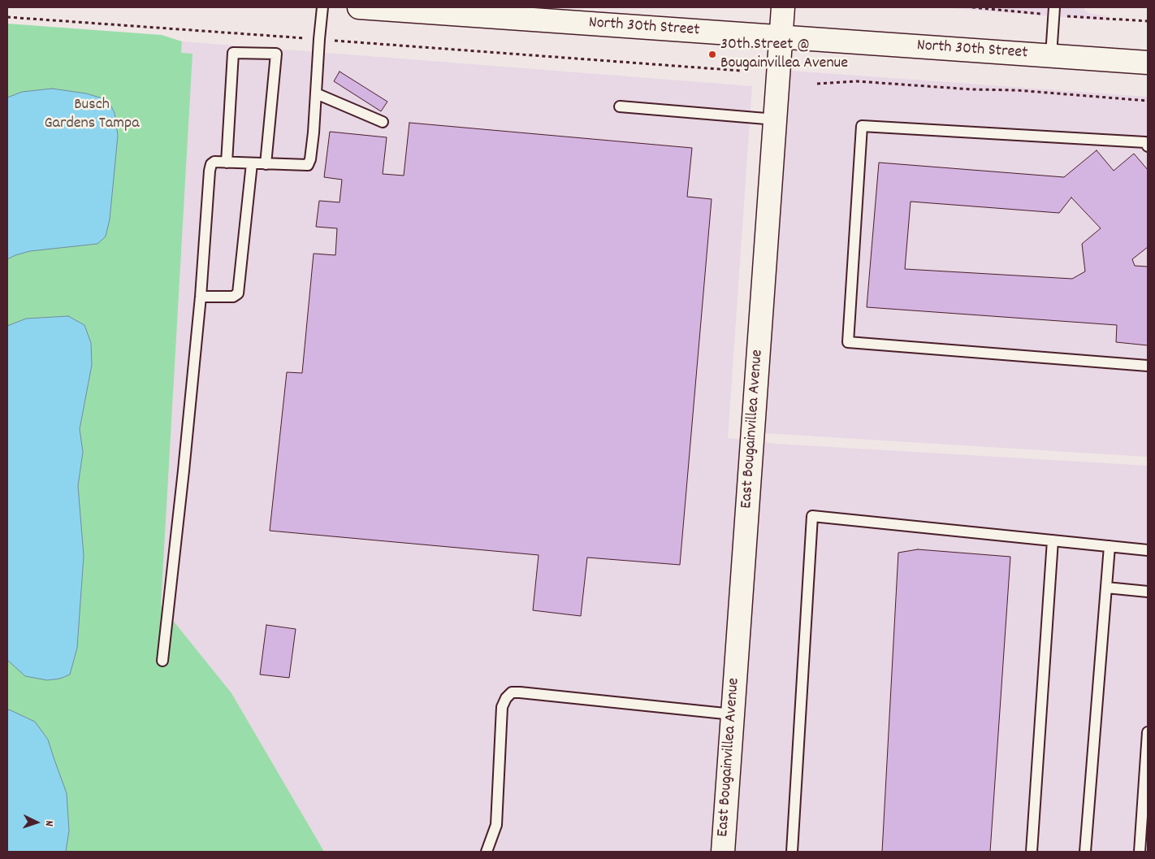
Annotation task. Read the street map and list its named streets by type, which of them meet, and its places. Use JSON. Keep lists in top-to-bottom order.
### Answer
{
  "streets": {
    "street": ["North 30th Street", "East Bougainvillea Avenue"]
  },
  "crossings": [
    ["North 30th Street", "East Bougainvillea Avenue"]
  ],
  "parks": ["Busch Gardens Tampa"],
  "places": ["30th Street @ Bougainvillea Avenue"],
  "north": "right"
}
